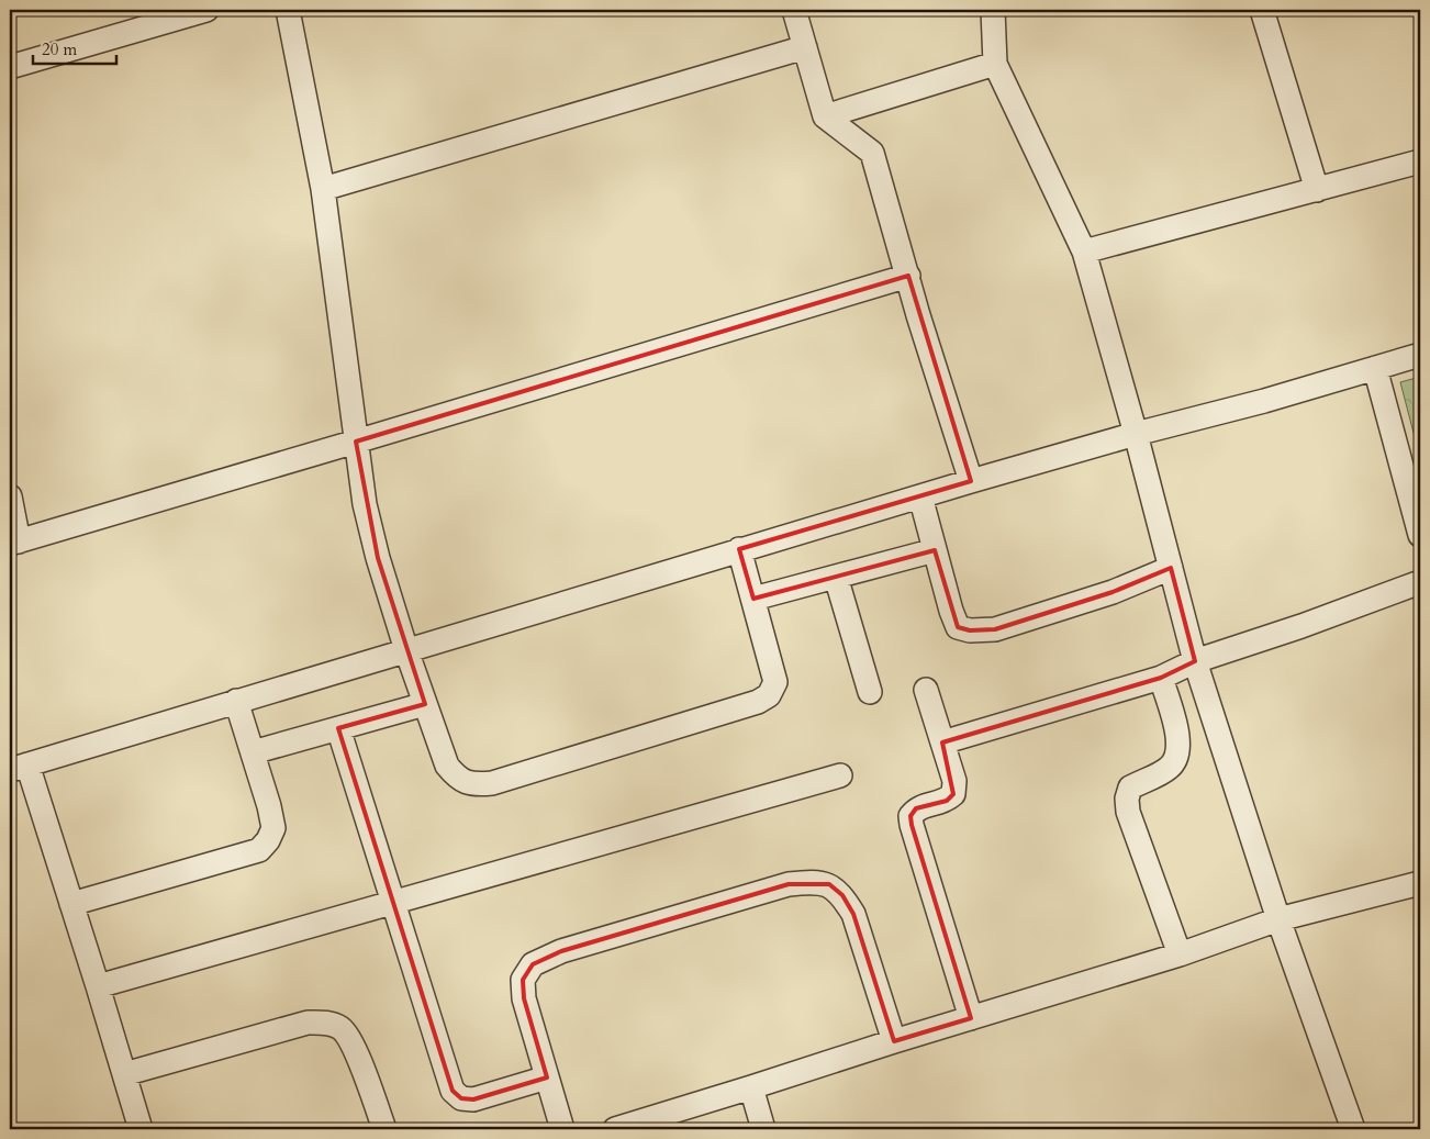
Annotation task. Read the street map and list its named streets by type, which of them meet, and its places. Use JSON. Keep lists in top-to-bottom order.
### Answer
{
  "scale_bar": "20 m"
}
